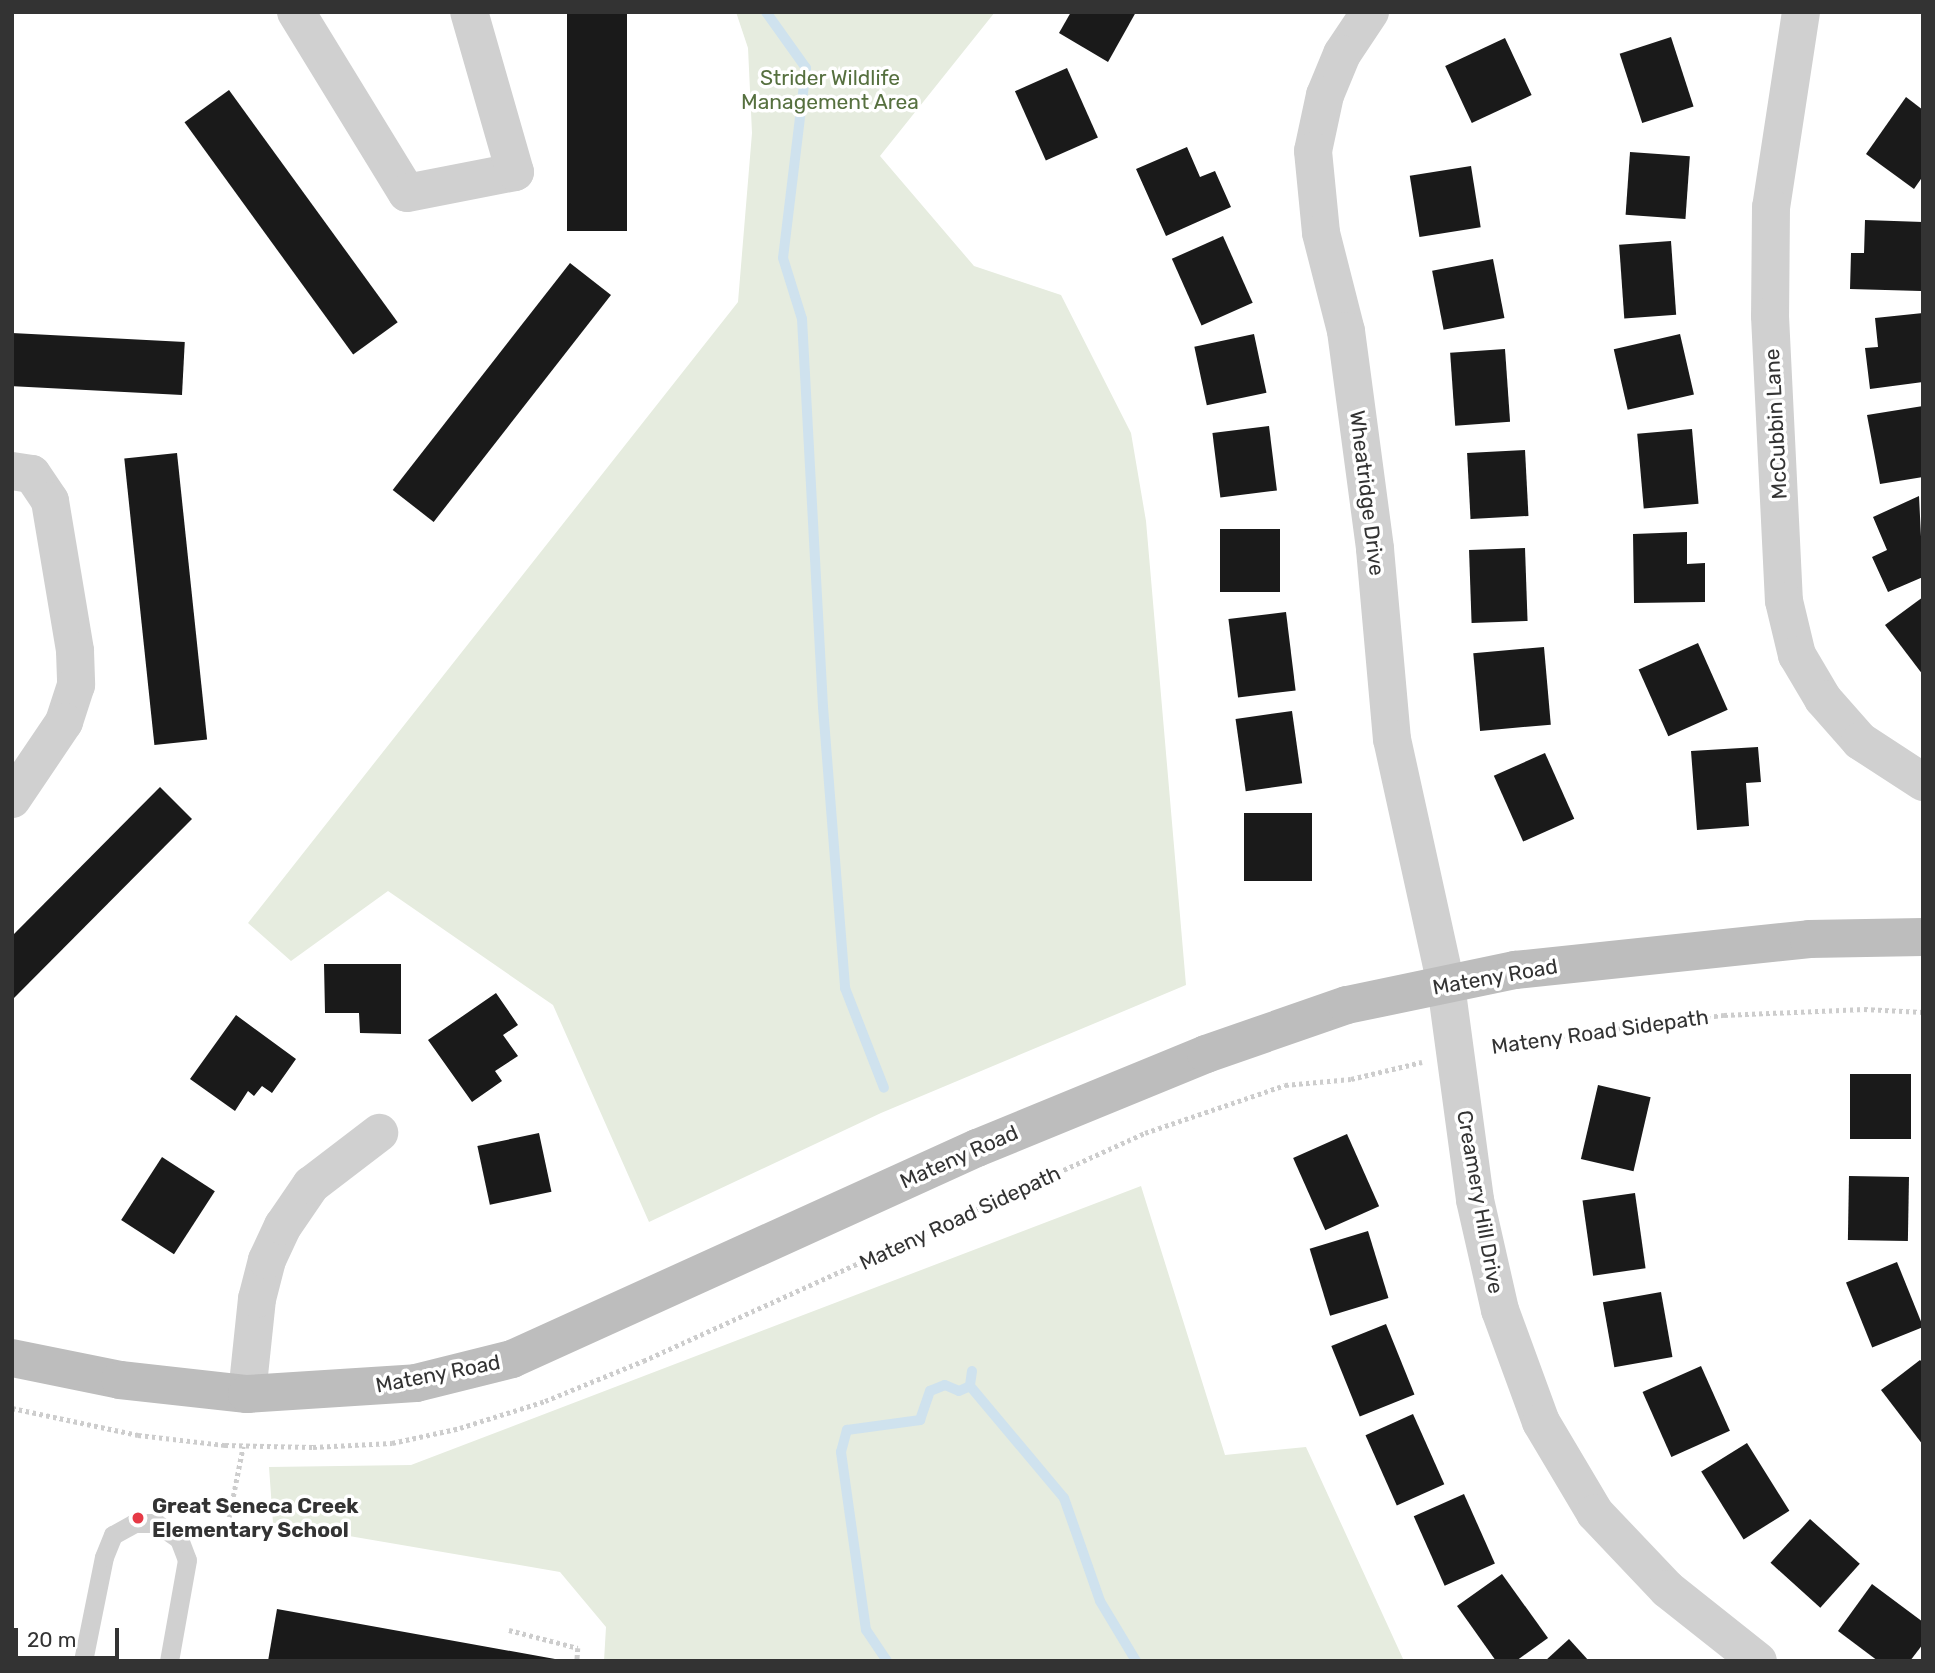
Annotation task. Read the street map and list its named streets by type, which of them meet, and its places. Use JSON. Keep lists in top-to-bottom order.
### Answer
{
  "streets": {
    "street": [
      "McCubbin Lane",
      "Wheatridge Drive",
      "Mateny Road",
      "Creamery Hill Drive"
    ],
    "path": ["Mateny Road Sidepath"]
  },
  "crossings": [
    ["Wheatridge Drive", "Mateny Road"],
    ["Wheatridge Drive", "Creamery Hill Drive"],
    ["Mateny Road", "Creamery Hill Drive"],
    ["Mateny Road Sidepath", "Creamery Hill Drive"]
  ],
  "parks": ["Strider Wildlife Management Area"],
  "places": ["Great Seneca Creek Elementary School"],
  "scale_bar": "20 m"
}
